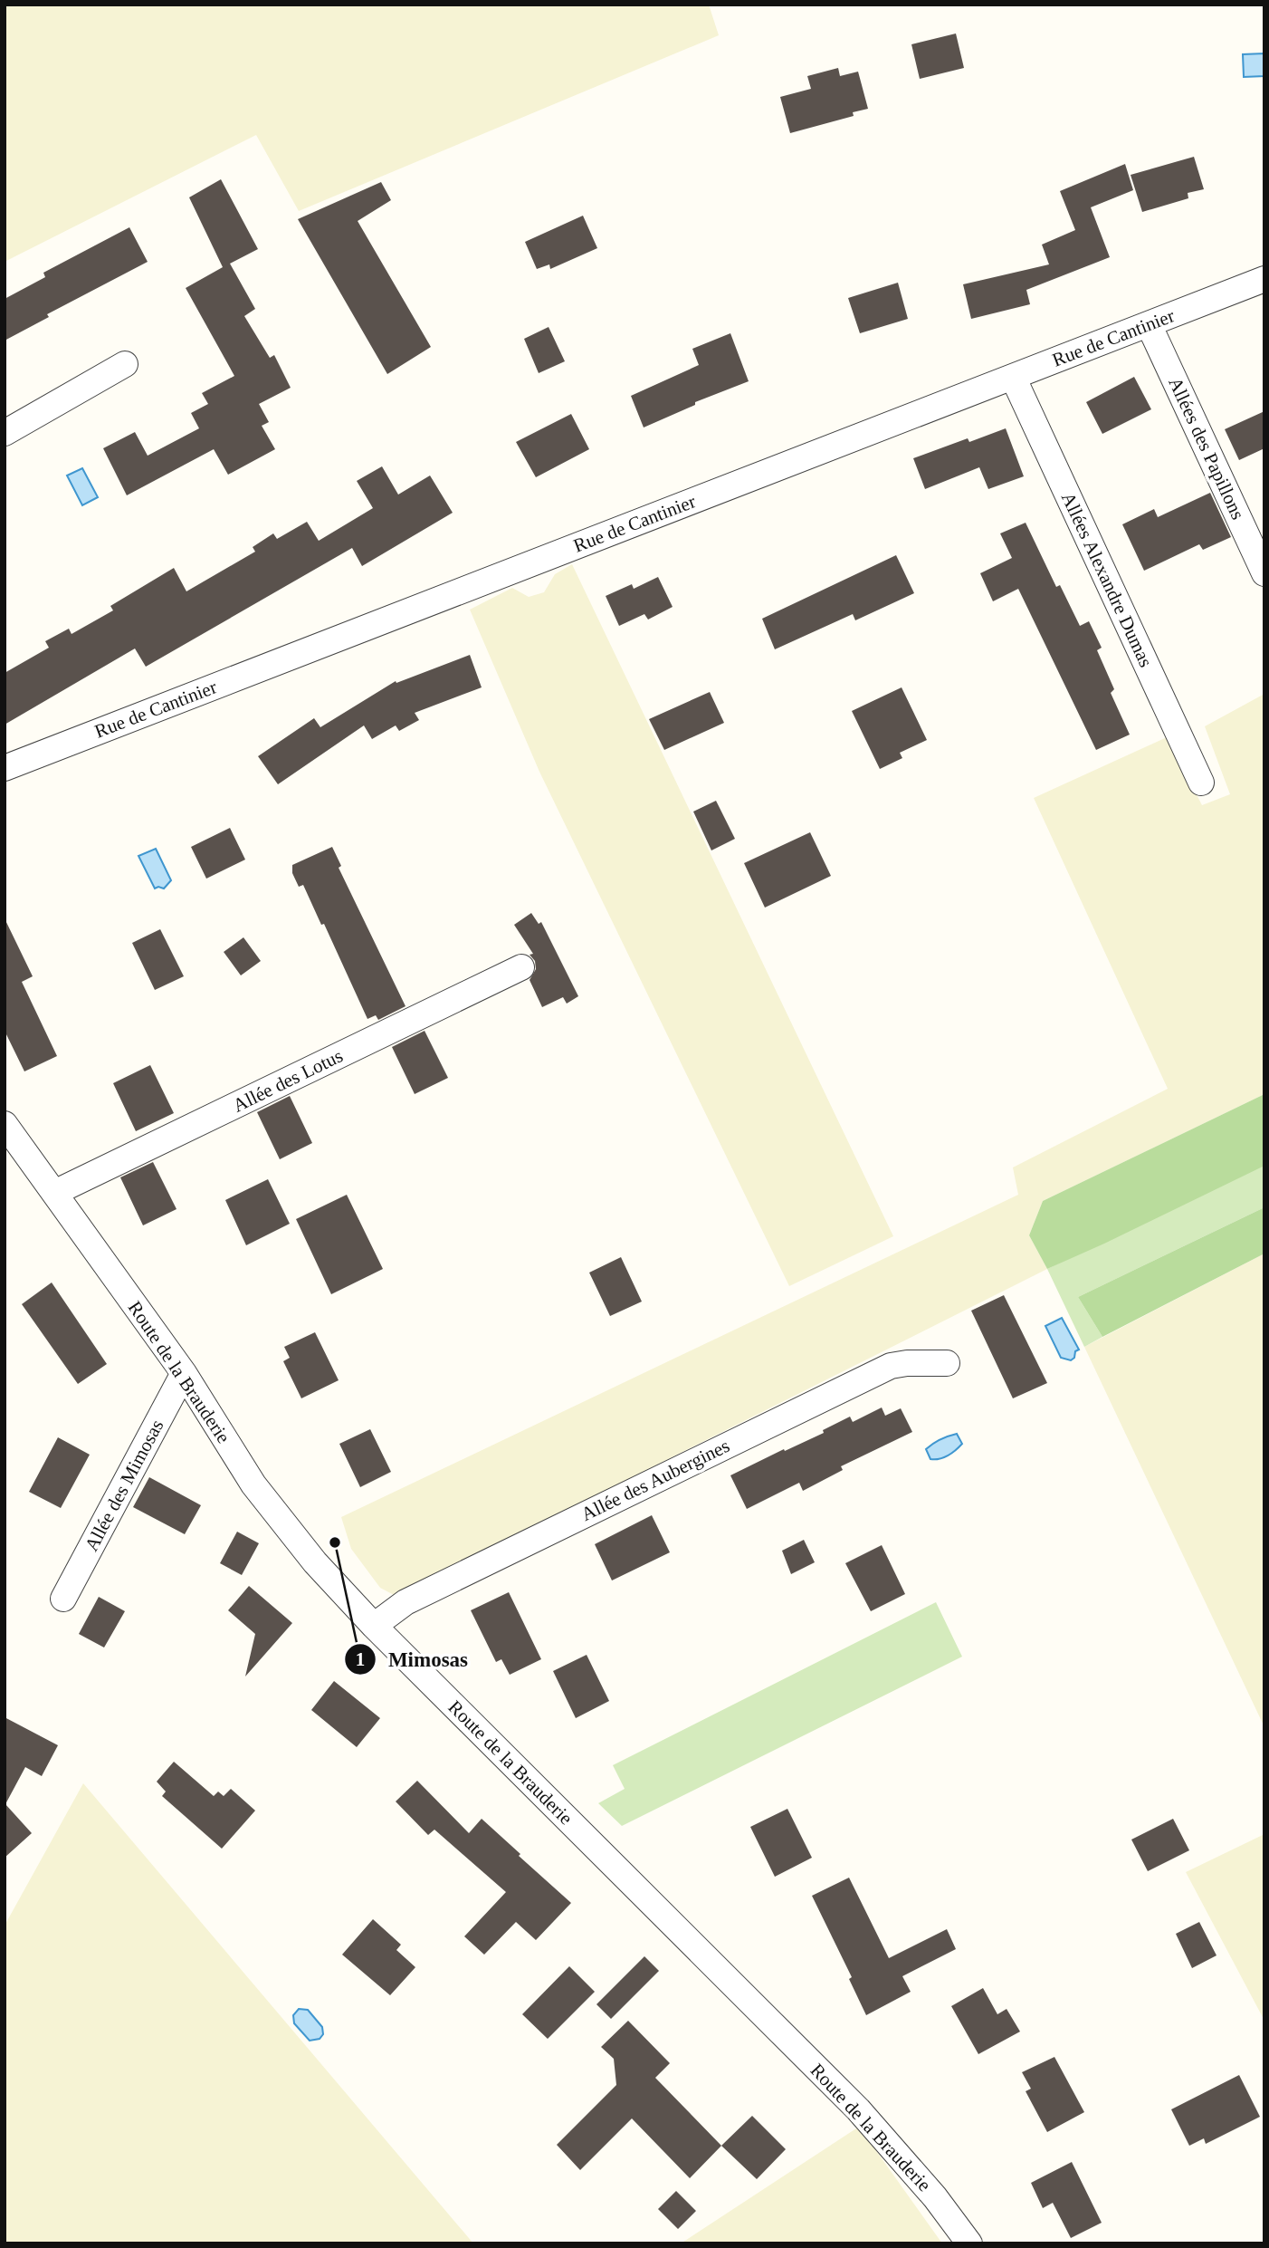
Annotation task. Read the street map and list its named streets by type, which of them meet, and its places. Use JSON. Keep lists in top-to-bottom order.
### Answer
{
  "streets": {
    "street": [
      "Rue de Cantinier",
      "Allées des Papillons",
      "Allées Alexandre Dumas",
      "Allée des Lotus",
      "Route de la Brauderie",
      "Allée des Aubergines",
      "Allée des Mimosas"
    ]
  },
  "crossings": [
    ["Rue de Cantinier", "Allées des Papillons"],
    ["Rue de Cantinier", "Allées Alexandre Dumas"],
    ["Allée des Lotus", "Route de la Brauderie"],
    ["Route de la Brauderie", "Allée des Aubergines"],
    ["Route de la Brauderie", "Allée des Mimosas"]
  ],
  "places": ["Mimosas"]
}
